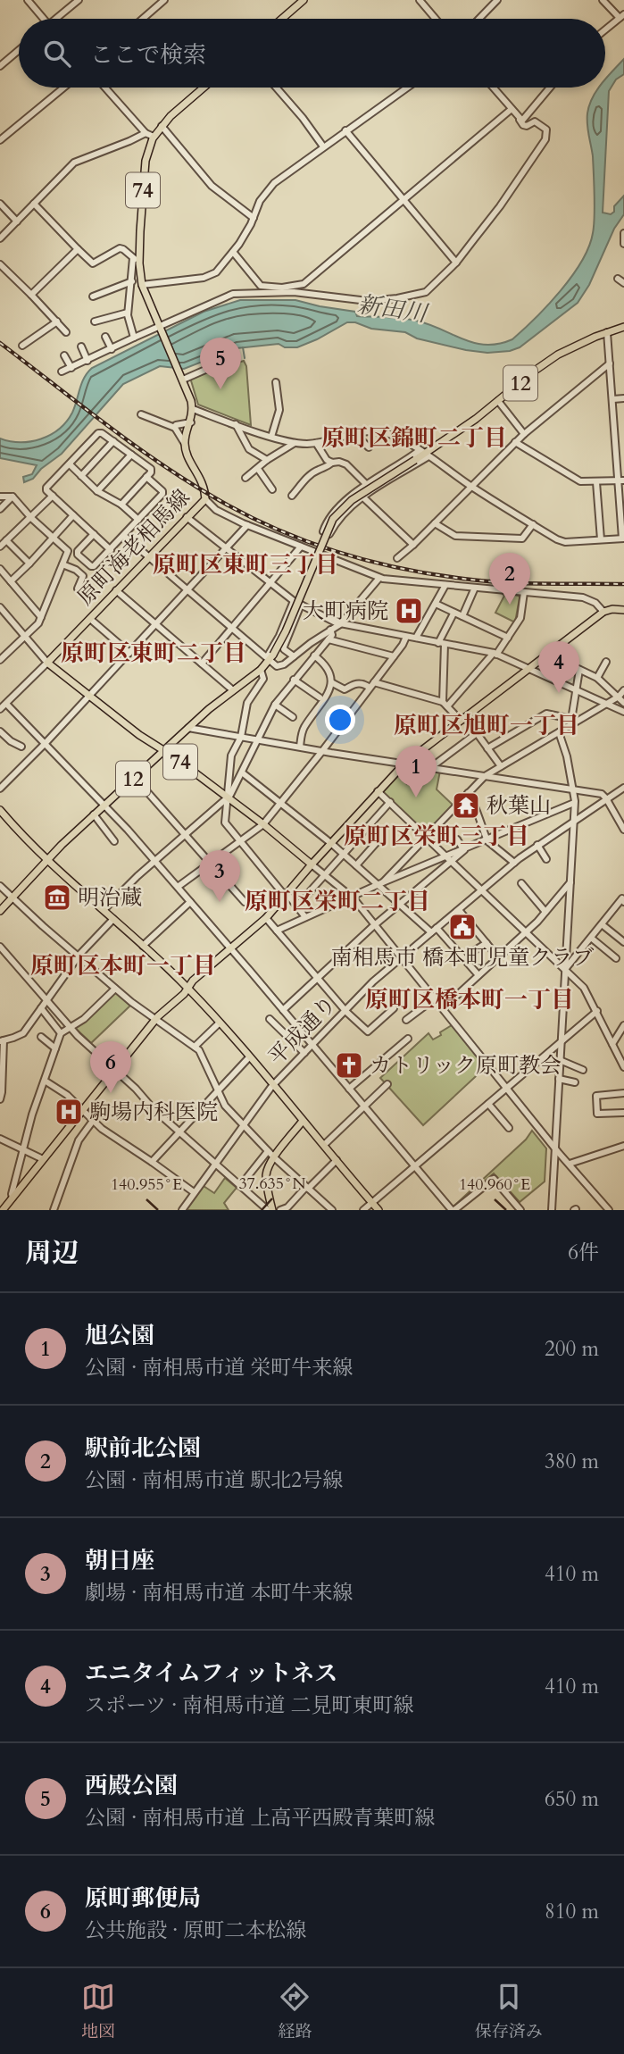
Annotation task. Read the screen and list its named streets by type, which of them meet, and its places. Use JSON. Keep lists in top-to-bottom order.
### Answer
{
  "streets": {
    "main road": ["74", "12", "原町海老相馬線"],
    "street": ["平成通り"]
  },
  "crossings": [
    ["74", "12"],
    ["74", "原町海老相馬線"]
  ],
  "districts": [
    "原町区錦町二丁目",
    "原町区東町三丁目",
    "原町区東町二丁目",
    "原町区旭町一丁目",
    "原町区栄町三丁目",
    "原町区栄町二丁目",
    "原町区本町一丁目",
    "原町区橋本町一丁目"
  ],
  "water": ["新田川"],
  "places": {
    "hospital": ["大町病院", "駒場内科医院"],
    "temple": ["秋葉山"],
    "museum": ["明治蔵"],
    "public building": ["南相馬市 橋本町児童クラブ"],
    "church": ["カトリック原町教会"]
  },
  "page": {
    "search": "ここで検索",
    "pins": [
      "5",
      "2",
      "4",
      "1",
      "3",
      "6"
    ],
    "heading": ["周辺", "6件"],
    "list": [
      {
        "mark": "1",
        "name": "旭公園",
        "note": "公園 · 南相馬市道 栄町牛来線",
        "value": "200 m"
      },
      {
        "mark": "2",
        "name": "駅前北公園",
        "note": "公園 · 南相馬市道 駅北2号線",
        "value": "380 m"
      },
      {
        "mark": "3",
        "name": "朝日座",
        "note": "劇場 · 南相馬市道 本町牛来線",
        "value": "410 m"
      },
      {
        "mark": "4",
        "name": "エニタイムフィットネス",
        "note": "スポーツ · 南相馬市道 二見町東町線",
        "value": "410 m"
      },
      {
        "mark": "5",
        "name": "西殿公園",
        "note": "公園 · 南相馬市道 上高平西殿青葉町線",
        "value": "650 m"
      },
      {
        "mark": "6",
        "name": "原町郵便局",
        "note": "公共施設 · 原町二本松線",
        "value": "810 m"
      }
    ],
    "nav": ["地図", "経路", "保存済み"]
  },
  "coordinates": ["37.635°N", "140.955°E", "140.960°E"]
}
